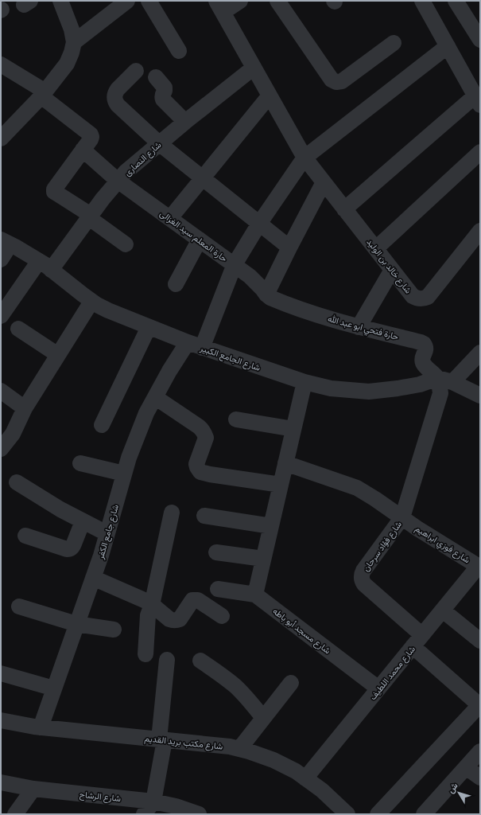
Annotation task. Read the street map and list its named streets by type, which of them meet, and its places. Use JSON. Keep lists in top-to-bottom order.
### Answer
{
  "streets": {
    "street": [
      "شارع النصارى",
      "حارة المعلم سيد الغزالى",
      "شارع خالد بن الوليد",
      "حارة فتحي ابو عبد الله",
      "شارع الجامع الكبير",
      "شارع جامع الكفر",
      "شارع فوزي ابراهيم",
      "شارع فؤاد سرحان",
      "شارع مسجد أبو باطه",
      "شارع محمد اللطيف",
      "شارع مكتب بريد القديم",
      "شارع الرشاح"
    ]
  },
  "crossings": [
    ["شارع النصارى", "حارة المعلم سيد الغزالى"],
    ["شارع النصارى", "شارع خالد بن الوليد"],
    ["شارع النصارى", "شارع الجامع الكبير"],
    ["حارة المعلم سيد الغزالى", "حارة فتحي ابو عبد الله"],
    ["حارة فتحي ابو عبد الله", "شارع الجامع الكبير"],
    ["حارة فتحي ابو عبد الله", "شارع فؤاد سرحان"],
    ["شارع الجامع الكبير", "شارع جامع الكفر"],
    ["شارع الجامع الكبير", "شارع فؤاد سرحان"],
    ["شارع جامع الكفر", "شارع مكتب بريد القديم"],
    ["شارع فوزي ابراهيم", "شارع فؤاد سرحان"],
    ["شارع فوزي ابراهيم", "شارع محمد اللطيف"],
    ["شارع فؤاد سرحان", "شارع محمد اللطيف"],
    ["شارع مسجد أبو باطه", "شارع محمد اللطيف"],
    ["شارع محمد اللطيف", "شارع مكتب بريد القديم"]
  ],
  "north": "top left"
}
